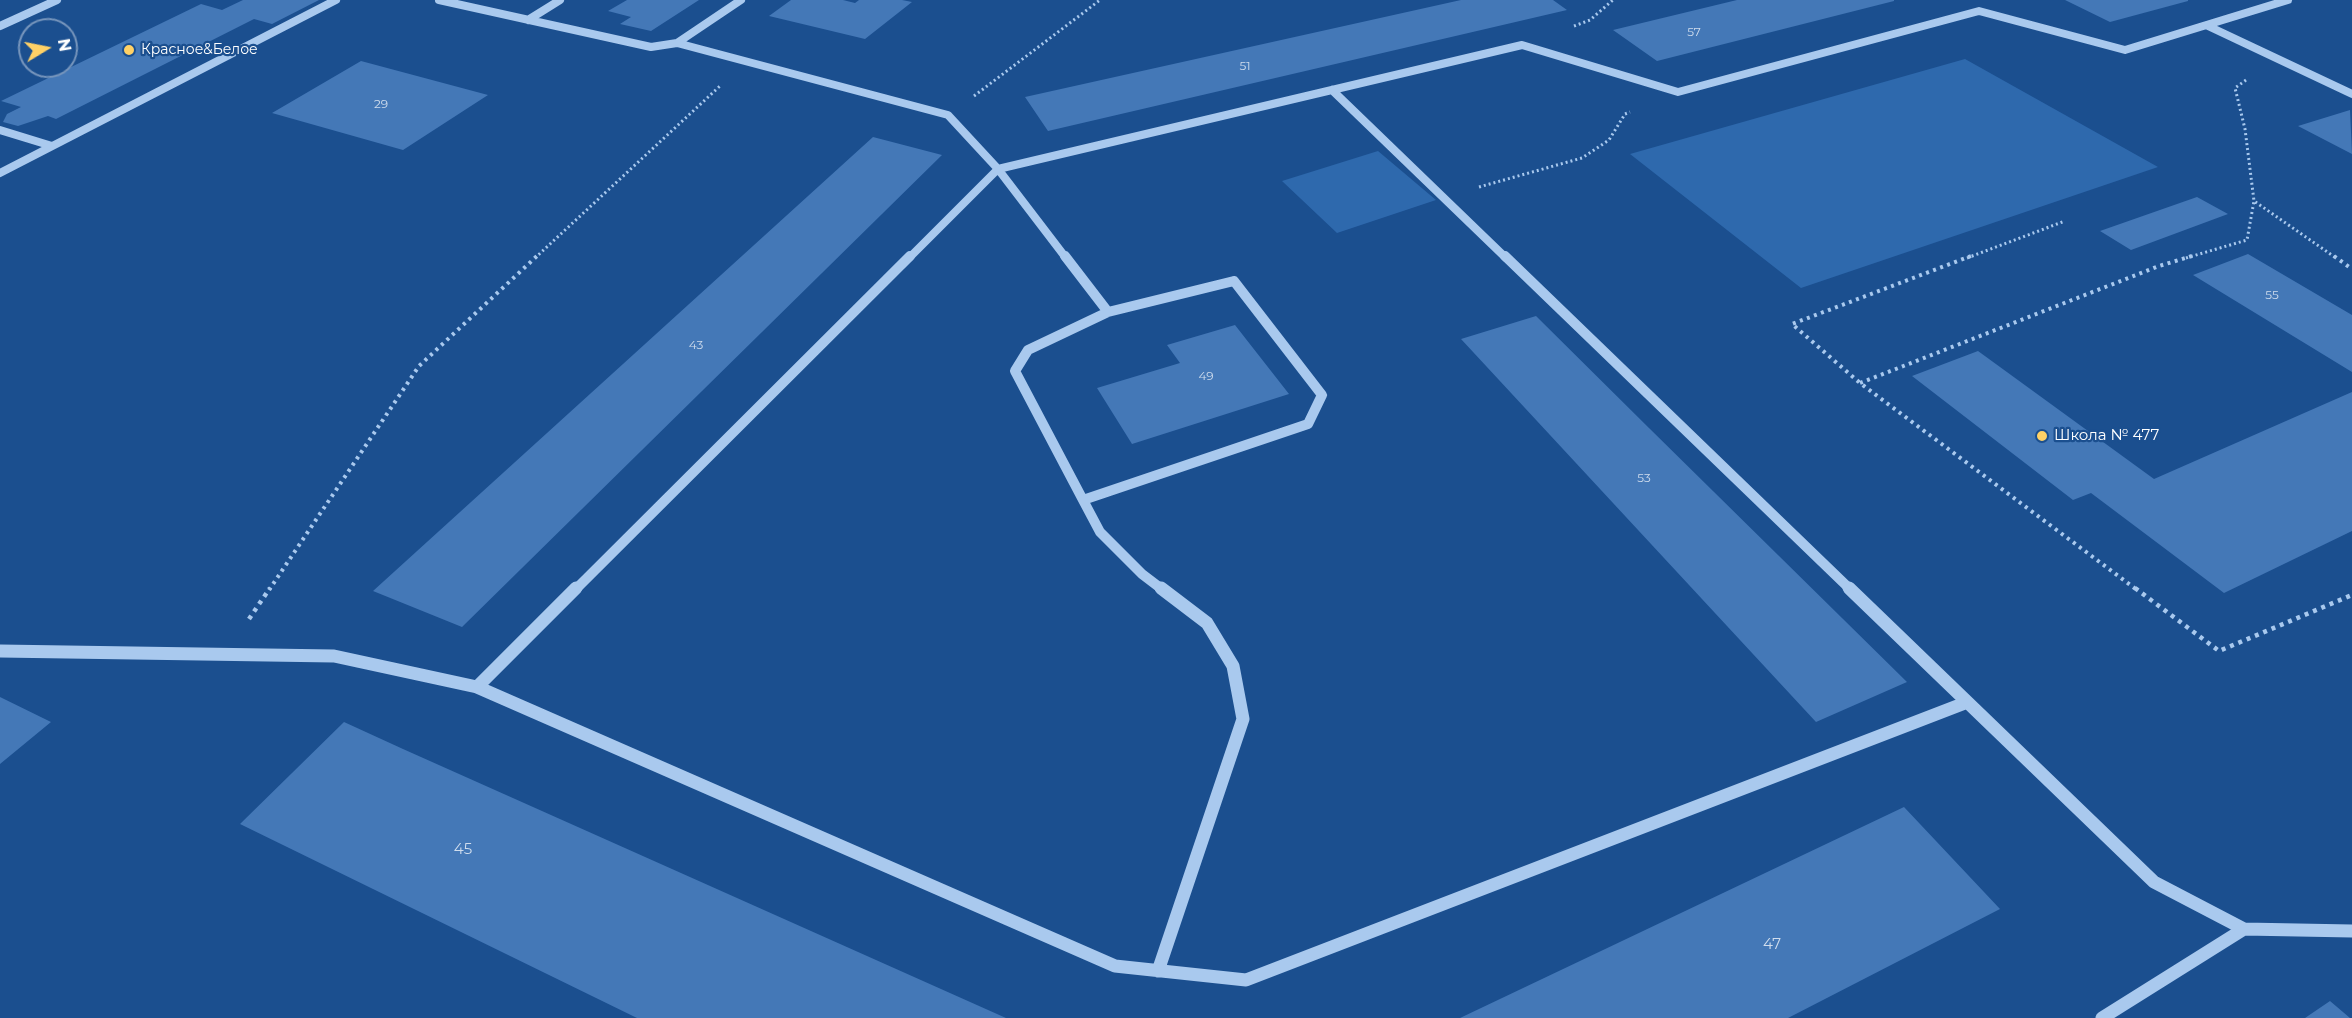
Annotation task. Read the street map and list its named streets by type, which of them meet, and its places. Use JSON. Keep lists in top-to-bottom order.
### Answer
{
  "places": ["Красное&Белое", "Школа № 477"],
  "house_numbers": [
    "57",
    "51",
    "29",
    "55",
    "43",
    "49",
    "53",
    "45",
    "47"
  ],
  "north": "right"
}
